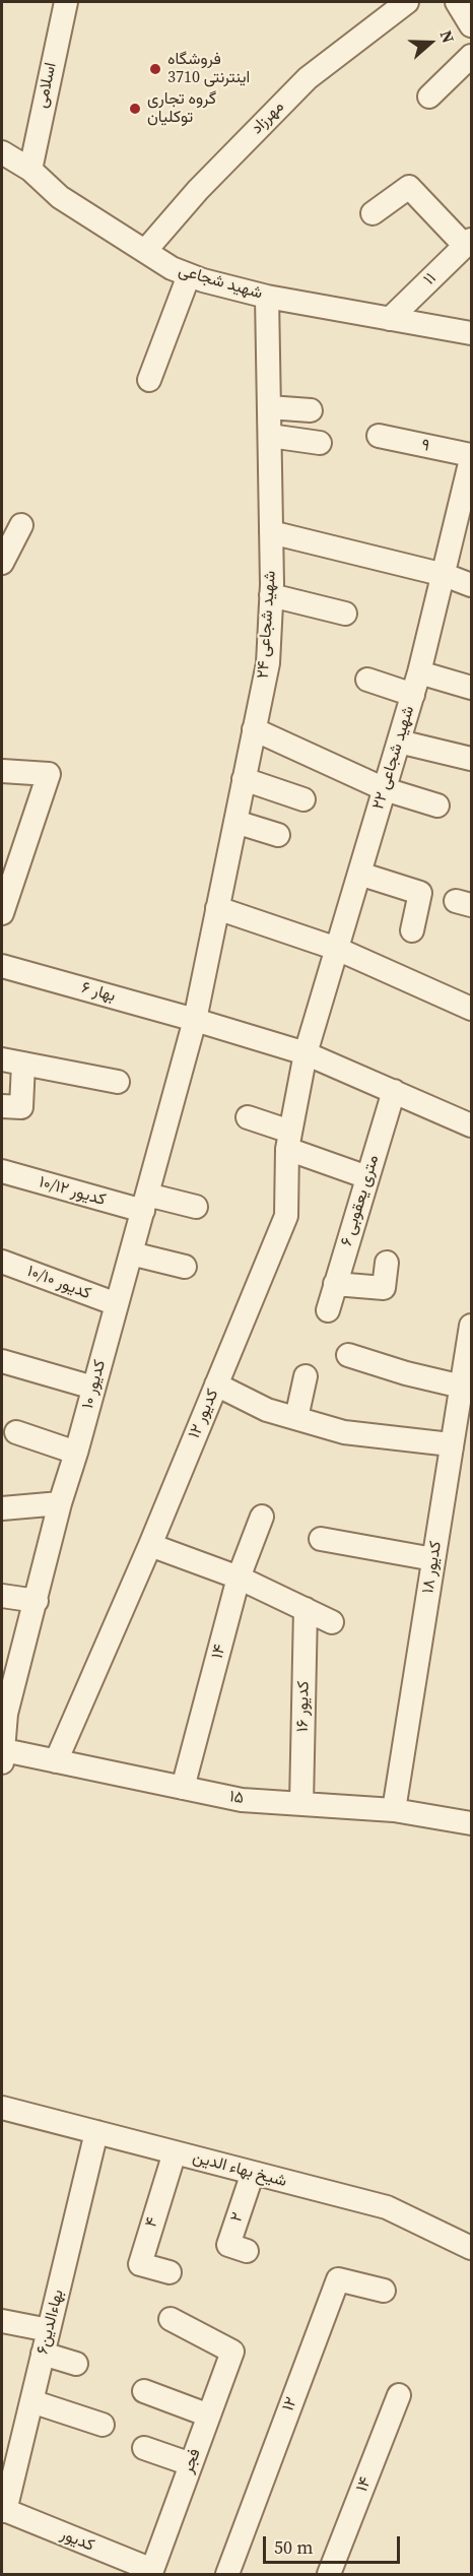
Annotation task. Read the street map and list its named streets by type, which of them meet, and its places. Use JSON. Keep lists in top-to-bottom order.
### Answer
{
  "streets": {
    "street": [
      "اسلامی",
      "مهرزاد",
      "۱۱",
      "شهید شجاعی",
      "۹",
      "شهید شجاعی ۲۴",
      "شهید شجاعی ۲۲",
      "بهار ۶",
      "کدیور ۱۰/۱۲",
      "۶ متری یعقوبی",
      "کدیور ۱۰/۱۰",
      "کدیور ۱۰",
      "کدیور ۱۲",
      "کدیور ۱۸",
      "۱۴",
      "کدیور ۱۶",
      "۱۵",
      "شیخ بهاء الدین",
      "۲",
      "۴",
      "۶بهاءالدين",
      "۱۲",
      "فجر",
      "کدیور"
    ]
  },
  "crossings": [
    ["اسلامی", "شهید شجاعی"],
    ["مهرزاد", "شهید شجاعی"],
    ["۱۱", "شهید شجاعی"],
    ["شهید شجاعی", "شهید شجاعی ۲۴"],
    ["۹", "شهید شجاعی ۲۲"],
    ["شهید شجاعی ۲۴", "بهار ۶"],
    ["شهید شجاعی ۲۴", "کدیور ۱۰"],
    ["شهید شجاعی ۲۲", "بهار ۶"],
    ["شهید شجاعی ۲۲", "کدیور ۱۲"],
    ["بهار ۶", "۶ متری یعقوبی"],
    ["بهار ۶", "کدیور ۱۰"],
    ["بهار ۶", "کدیور ۱۲"],
    ["کدیور ۱۰/۱۲", "کدیور ۱۰"],
    ["کدیور ۱۰/۱۰", "کدیور ۱۰"],
    ["کدیور ۱۰", "۱۵"],
    ["کدیور ۱۲", "۱۵"],
    ["کدیور ۱۸", "۱۵"],
    ["۱۴", "۱۵"],
    ["کدیور ۱۶", "۱۵"],
    ["شیخ بهاء الدین", "۲"],
    ["شیخ بهاء الدین", "۴"],
    ["شیخ بهاء الدین", "۶بهاءالدين"],
    ["۶بهاءالدين", "کدیور"],
    ["فجر", "کدیور"]
  ],
  "places": ["فروشگاه اینترنتی 3710", "گروه تجاری توکلیان"],
  "scale_bar": "50 m",
  "north": "right"
}
